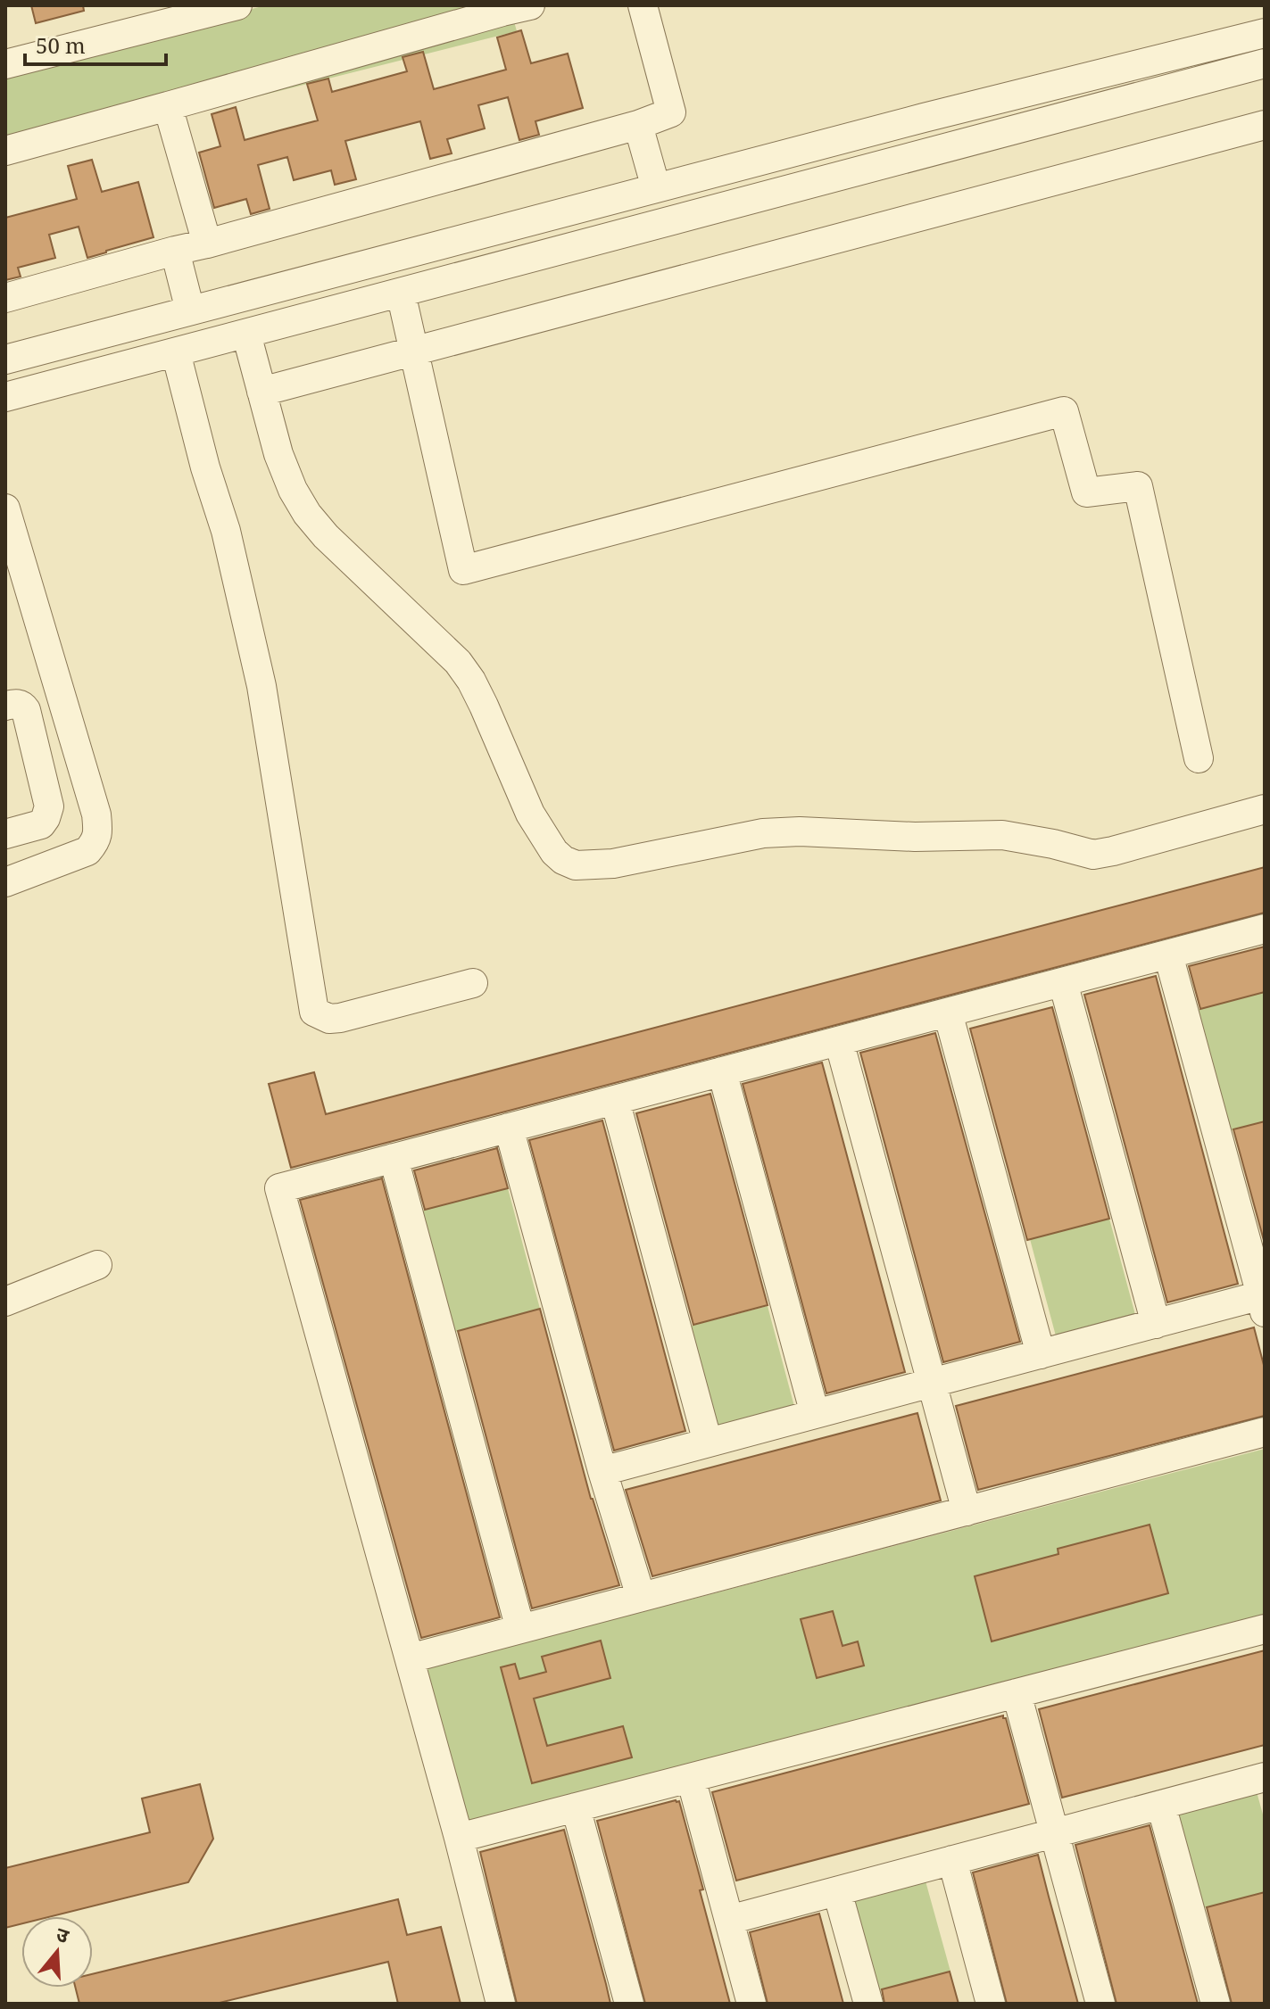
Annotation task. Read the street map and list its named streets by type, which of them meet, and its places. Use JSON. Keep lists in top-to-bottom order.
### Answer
{
  "scale_bar": "50 m",
  "north": "top"
}
